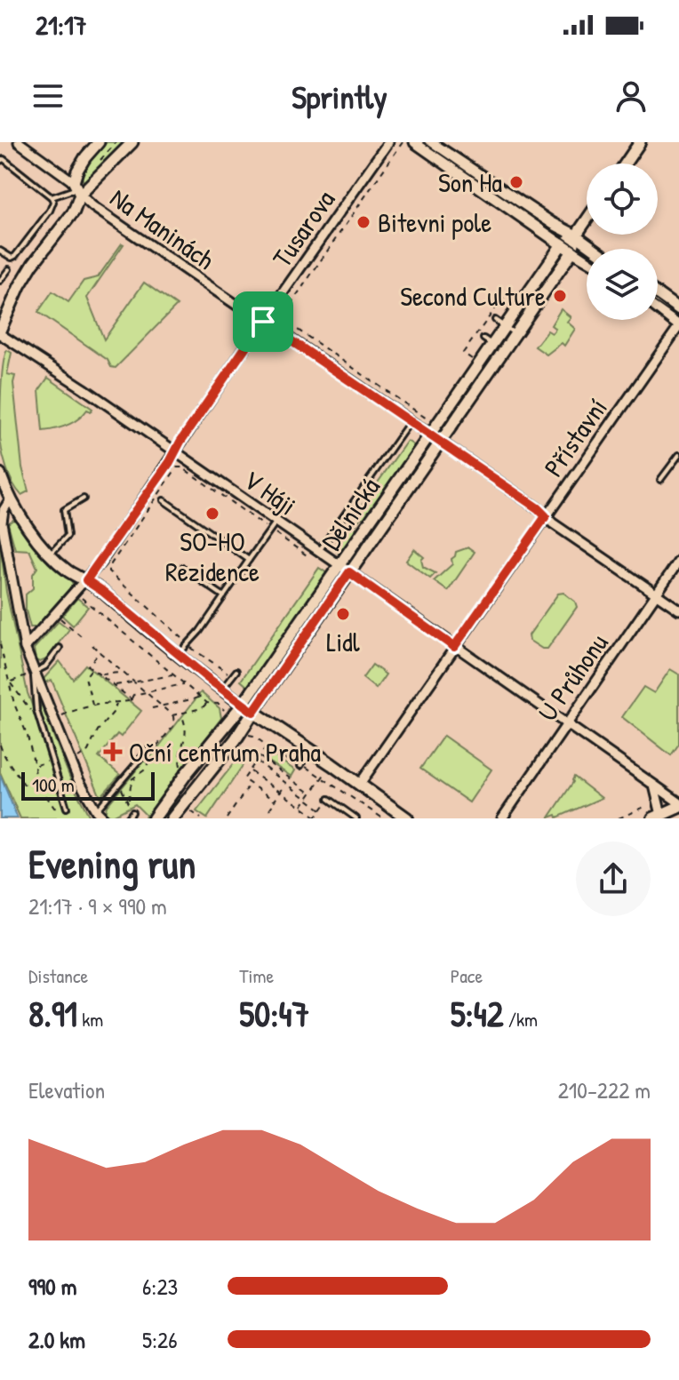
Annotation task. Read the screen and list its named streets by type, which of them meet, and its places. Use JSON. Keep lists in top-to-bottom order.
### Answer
{
  "streets": {
    "street": [
      "Na Maninách",
      "Tusarova",
      "Přístavní",
      "V Háji",
      "Dělnická",
      "U Průhonu"
    ]
  },
  "crossings": [
    ["Na Maninách", "Tusarova"],
    ["Na Maninách", "Přístavní"],
    ["Na Maninách", "Dělnická"],
    ["Na Maninách", "U Průhonu"],
    ["Tusarova", "V Háji"],
    ["Přístavní", "V Háji"],
    ["V Háji", "Dělnická"],
    ["V Háji", "U Průhonu"]
  ],
  "places": {
    "other": [
      "Son Ha",
      "Bitevni pole",
      "Second Culture",
      "SO-HO Rezidence",
      "Lidl"
    ],
    "health": ["Oční centrum Praha"]
  },
  "scale_bar": "100 m",
  "page": {
    "status": "21:17",
    "header": "Sprintly",
    "scale": "100 m",
    "heading": ["Evening run", "21:17 · 9 × 990 m"],
    "stats": [
      ["Distance", "8.91 km"],
      ["Time", "50:47"],
      ["Pace", "5:42 /km"]
    ],
    "chart": ["Elevation", "210–222 m"],
    "list": [
      {
        "name": "990 m",
        "note": "6:23"
      },
      {
        "name": "2.0 km",
        "note": "5:26"
      }
    ]
  }
}
